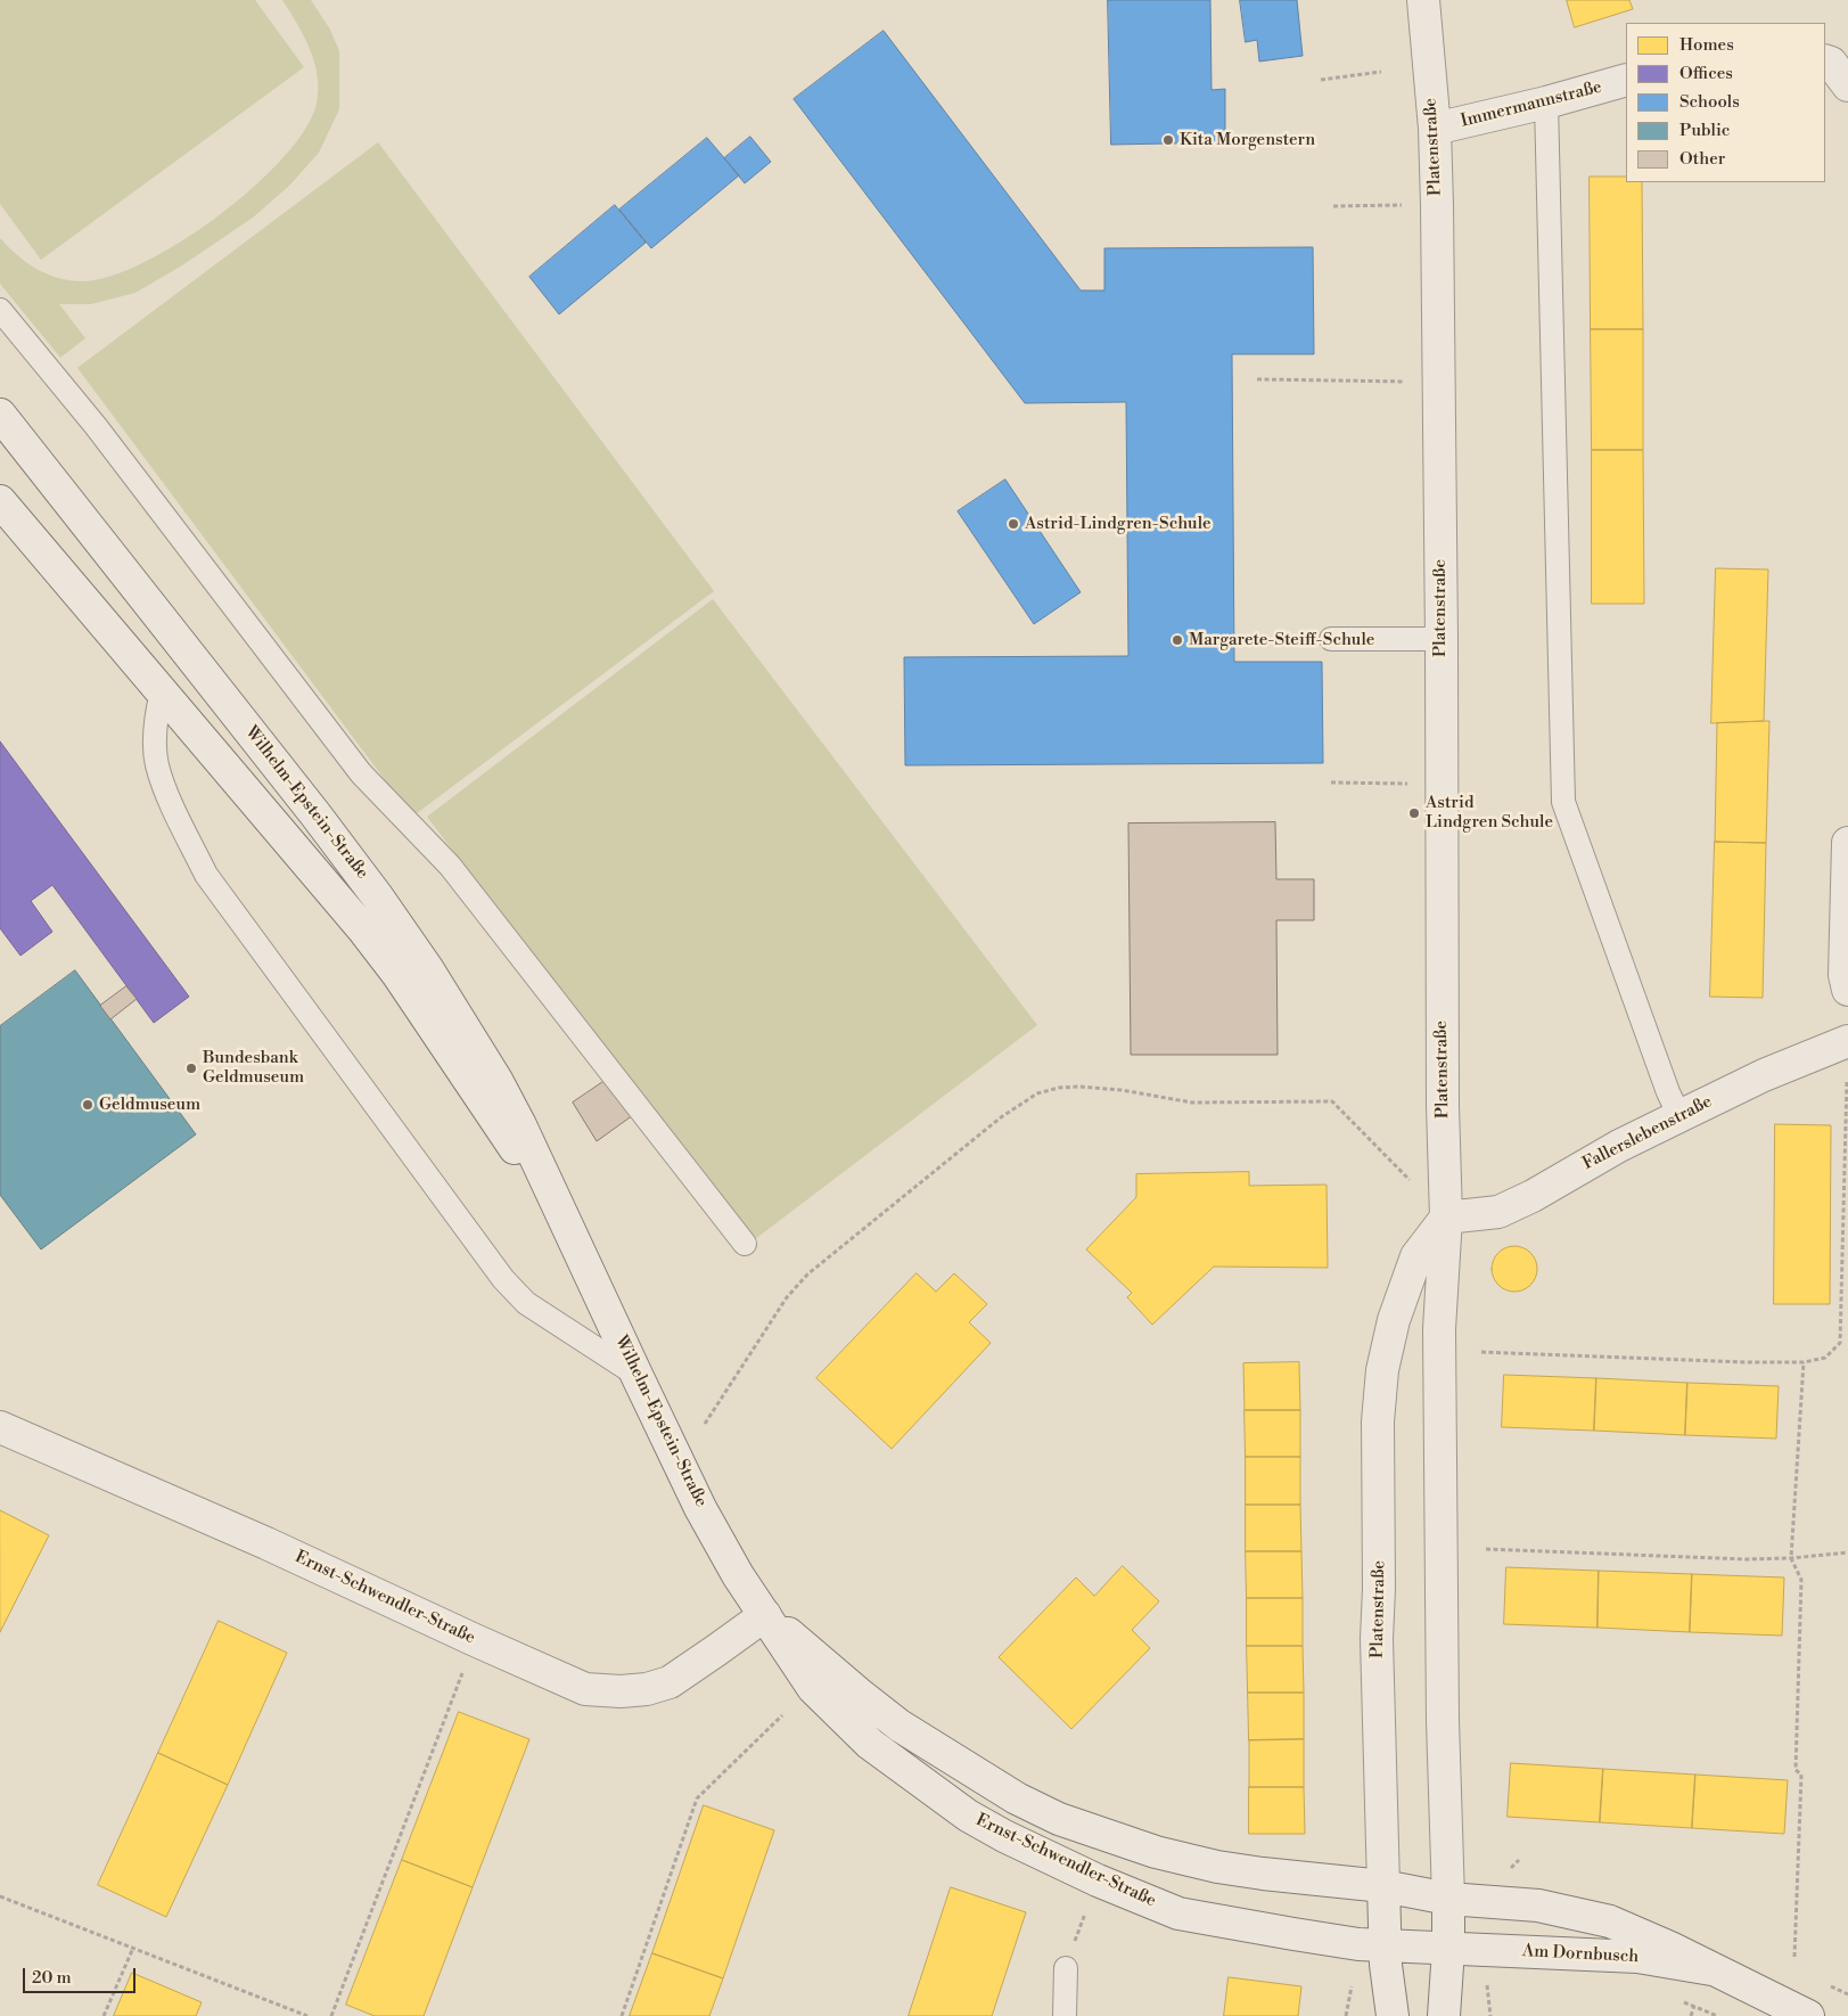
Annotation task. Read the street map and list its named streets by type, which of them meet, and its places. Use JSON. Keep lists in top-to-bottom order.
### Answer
{
  "streets": {
    "main road": [
      "Immermannstraße",
      "Platenstraße",
      "Wilhelm-Epstein-Straße",
      "Fallerslebenstraße",
      "Ernst-Schwendler-Straße",
      "Am Dornbusch"
    ]
  },
  "crossings": [
    ["Immermannstraße", "Platenstraße"],
    ["Platenstraße", "Fallerslebenstraße"],
    ["Platenstraße", "Ernst-Schwendler-Straße"],
    ["Platenstraße", "Am Dornbusch"],
    ["Wilhelm-Epstein-Straße", "Ernst-Schwendler-Straße"],
    ["Ernst-Schwendler-Straße", "Am Dornbusch"]
  ],
  "places": [
    "Kita Morgenstern",
    "Astrid-Lindgren-Schule",
    "Margarete-Steiff-Schule",
    "Astrid Lindgren Schule",
    "Bundesbank Geldmuseum",
    "Geldmuseum"
  ],
  "legend": [
    "Homes",
    "Offices",
    "Schools",
    "Public",
    "Other"
  ],
  "scale_bar": "20 m"
}
